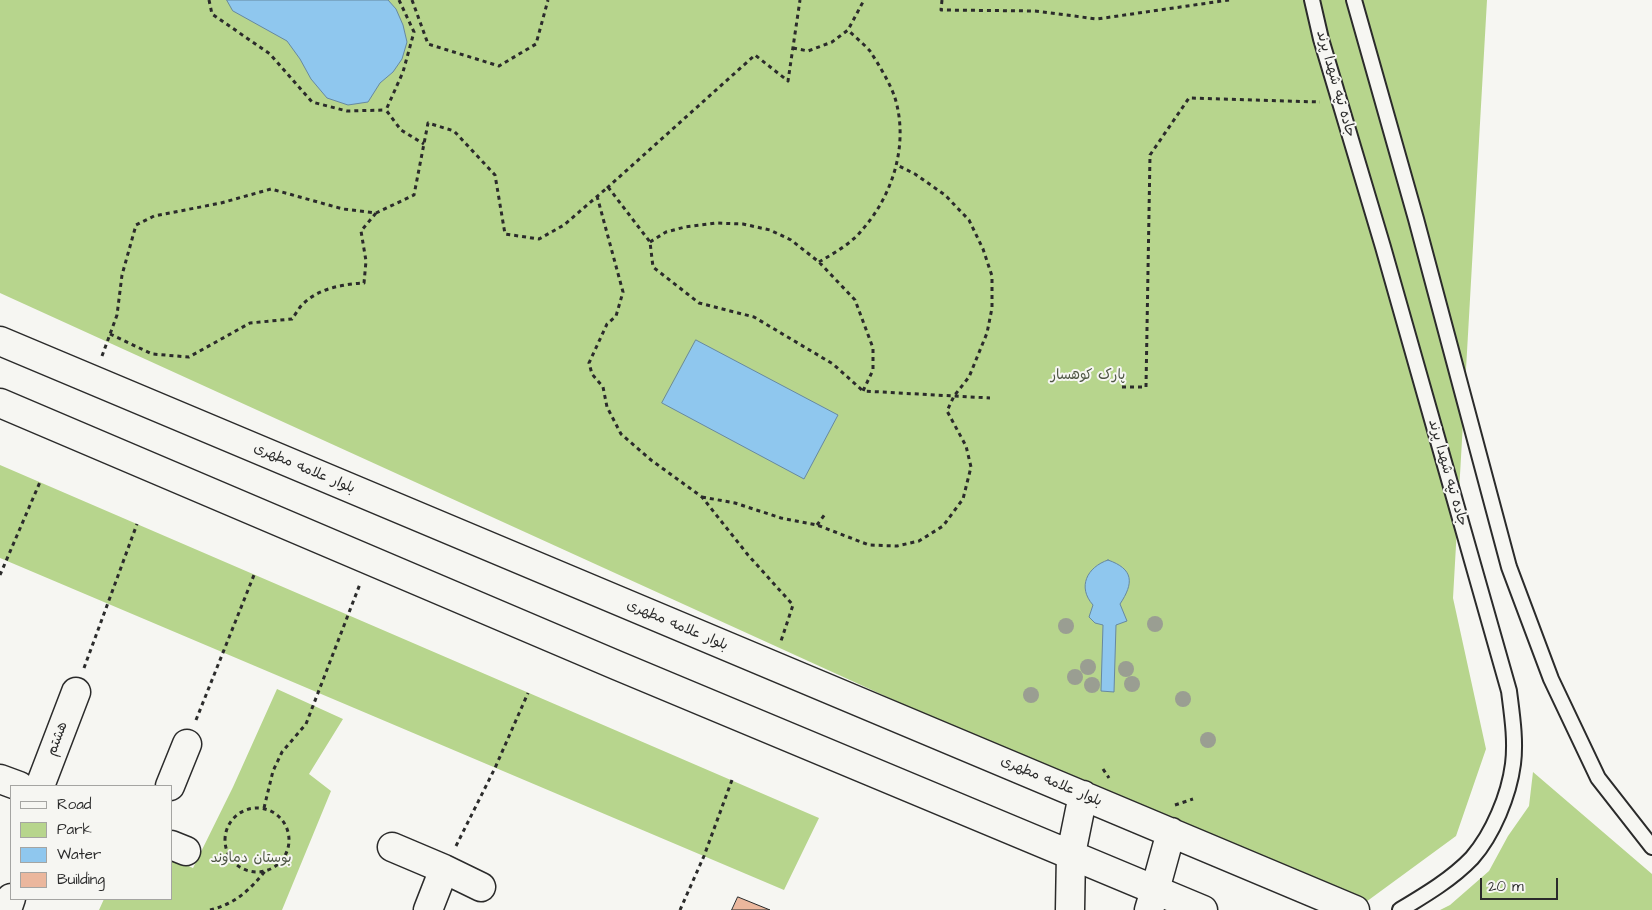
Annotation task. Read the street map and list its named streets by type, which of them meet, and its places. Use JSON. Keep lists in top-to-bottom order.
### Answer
{
  "streets": {
    "main road": ["بلوار علامه مطهری", "هشتم"],
    "lane": ["جاده تپه شهدا پرند"]
  },
  "parks": ["پارک کوهسار", "بوستان دماوند"],
  "legend": [
    "Road",
    "Park",
    "Water",
    "Building"
  ],
  "scale_bar": "20 m"
}
